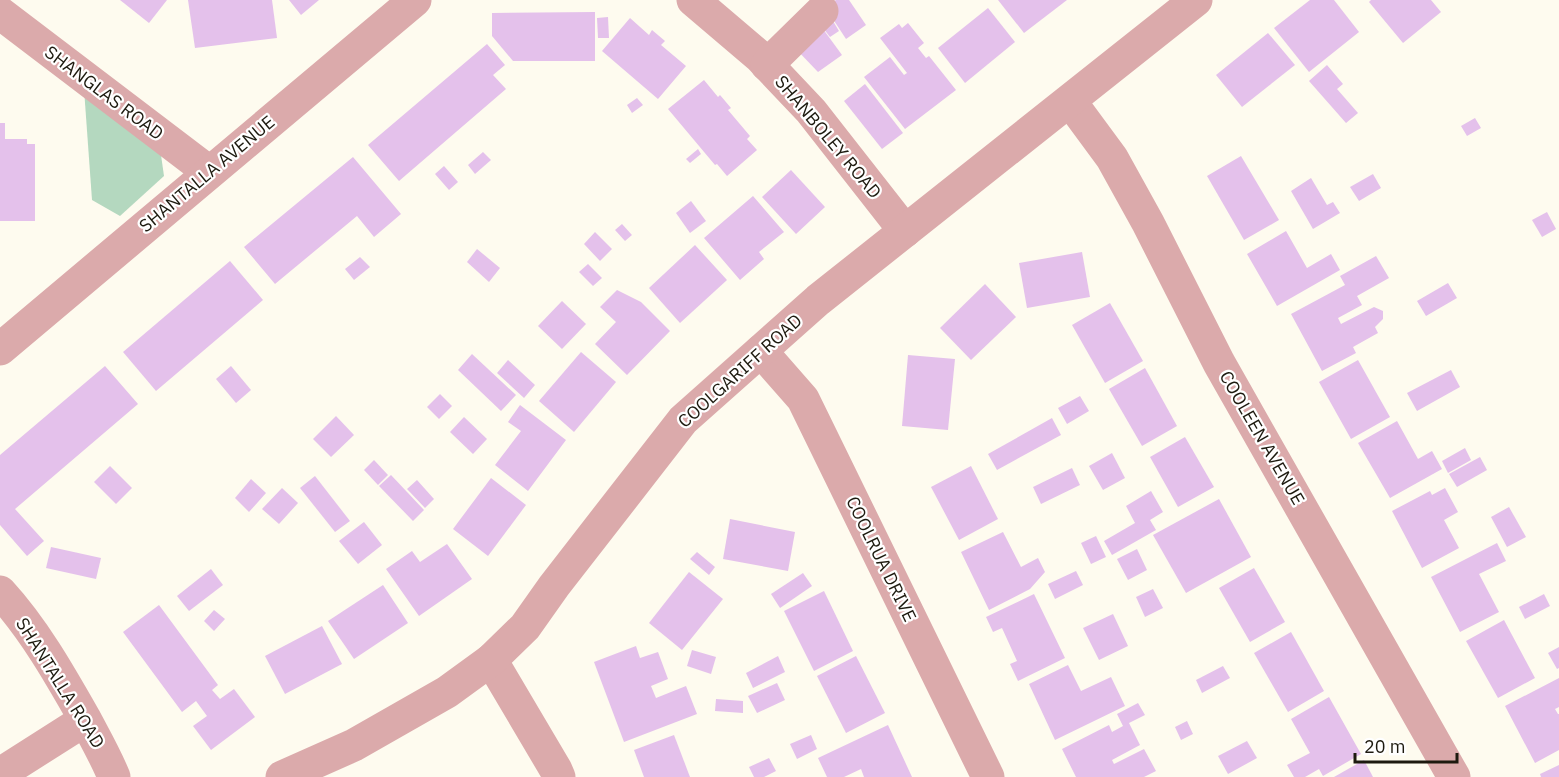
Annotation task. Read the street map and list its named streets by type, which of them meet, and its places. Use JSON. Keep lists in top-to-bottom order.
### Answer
{
  "streets": {
    "street": [
      "SHANGLAS ROAD",
      "SHANBOLEY ROAD",
      "SHANTALLA AVENUE",
      "COOLGARIFF ROAD",
      "COOLEEN AVENUE",
      "COOLRUA DRIVE",
      "SHANTALLA ROAD"
    ]
  },
  "crossings": [
    ["SHANGLAS ROAD", "SHANTALLA AVENUE"],
    ["SHANBOLEY ROAD", "COOLGARIFF ROAD"],
    ["COOLGARIFF ROAD", "COOLEEN AVENUE"],
    ["COOLGARIFF ROAD", "COOLRUA DRIVE"]
  ],
  "scale_bar": "20 m"
}
